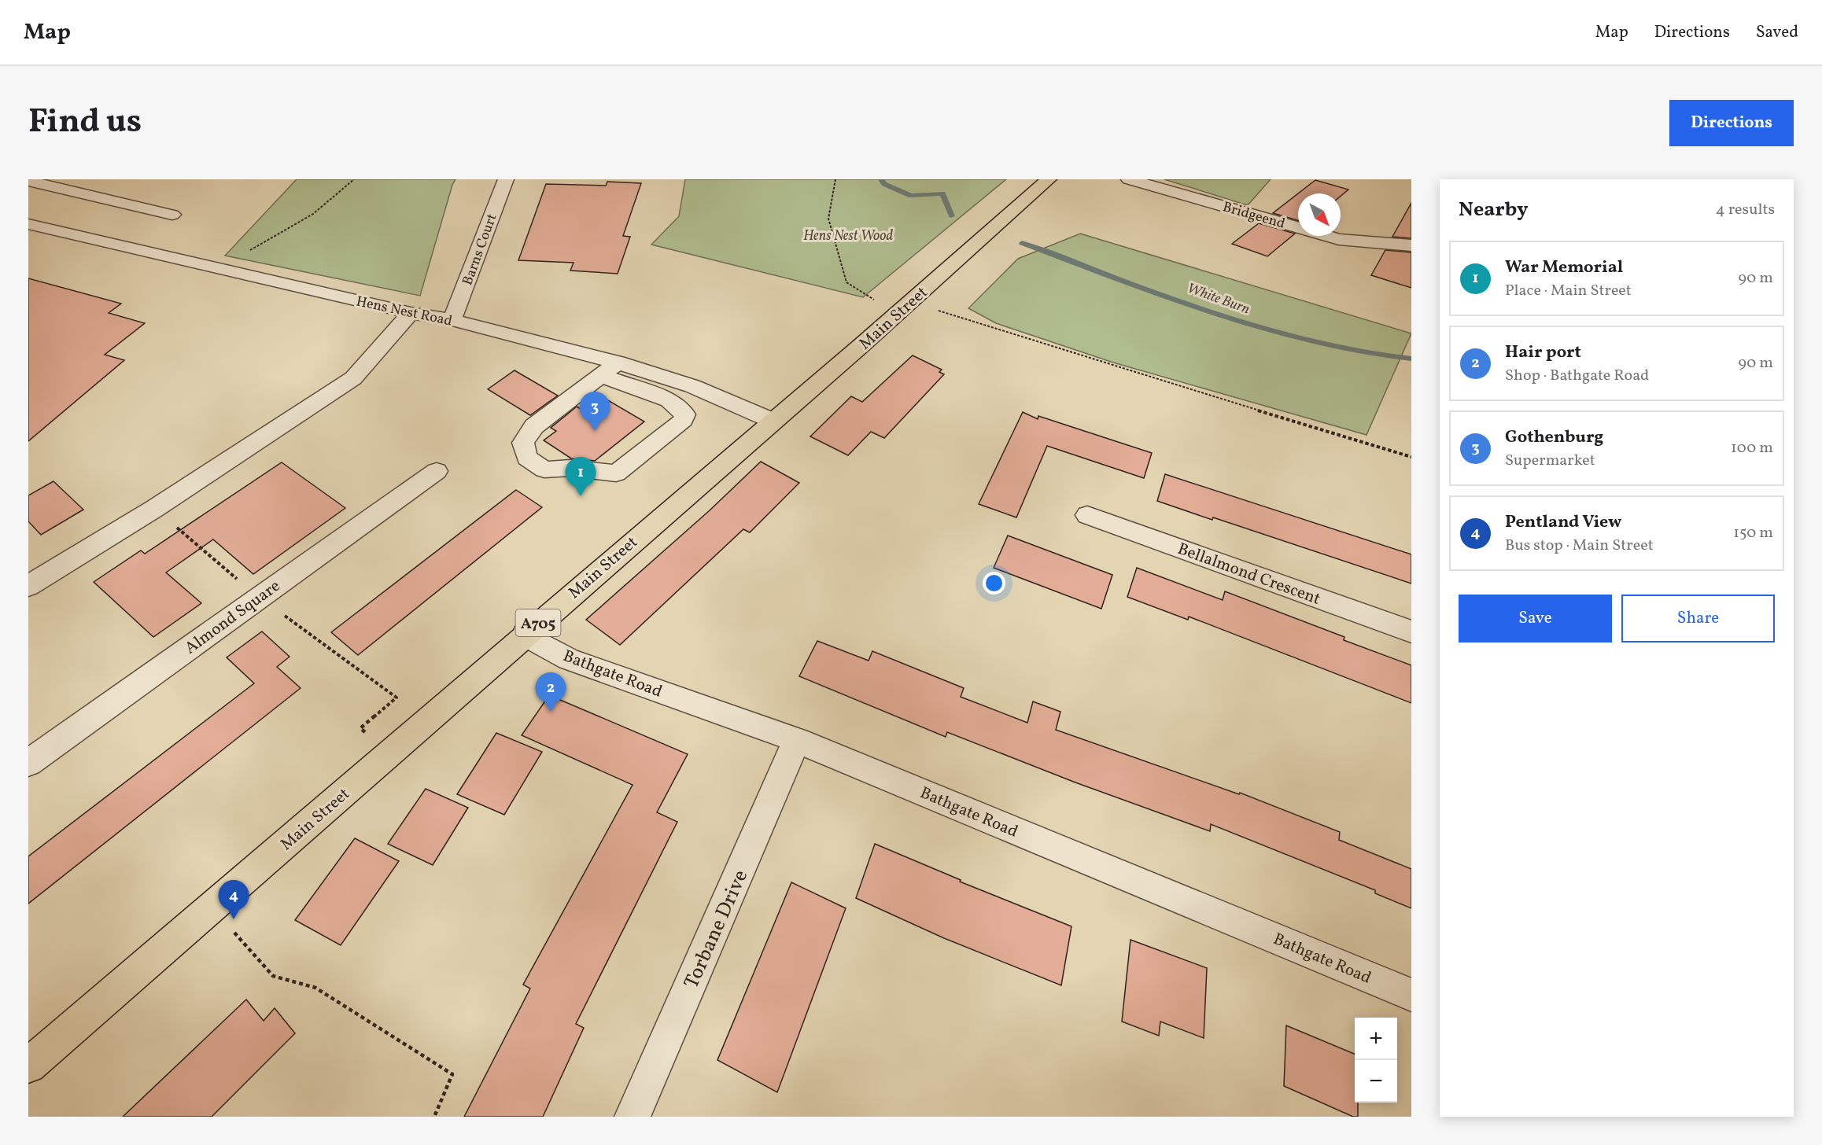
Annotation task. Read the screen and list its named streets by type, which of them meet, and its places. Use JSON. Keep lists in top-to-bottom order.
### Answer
{
  "streets": {
    "main road": ["Main Street", "A705"],
    "street": [
      "Bridgeend",
      "Barns Court",
      "Hens Nest Road",
      "Bellalmond Crescent",
      "Almond Square",
      "Bathgate Road",
      "Torbane Drive"
    ]
  },
  "crossings": [
    ["Barns Court", "Hens Nest Road"],
    ["Hens Nest Road", "Main Street"],
    ["Main Street", "Bathgate Road"],
    ["Bathgate Road", "Torbane Drive"]
  ],
  "water": ["White Burn"],
  "parks": ["Hens Nest Wood"],
  "north": "bottom right",
  "page": {
    "header": "Map",
    "nav": ["Map", "Directions", "Saved"],
    "title": "Find us",
    "buttons": [
      "Directions",
      ["Save", "Share"]
    ],
    "heading": ["Nearby", "4 results"],
    "list": [
      {
        "mark": "1",
        "name": "War Memorial",
        "note": "Place · Main Street",
        "value": "90 m"
      },
      {
        "mark": "2",
        "name": "Hair port",
        "note": "Shop · Bathgate Road",
        "value": "90 m"
      },
      {
        "mark": "3",
        "name": "Gothenburg",
        "note": "Supermarket",
        "value": "100 m"
      },
      {
        "mark": "4",
        "name": "Pentland View",
        "note": "Bus stop · Main Street",
        "value": "150 m"
      }
    ],
    "pins": [
      "3",
      "1",
      "2",
      "4"
    ],
    "map_buttons": ["+", "−"]
  }
}
